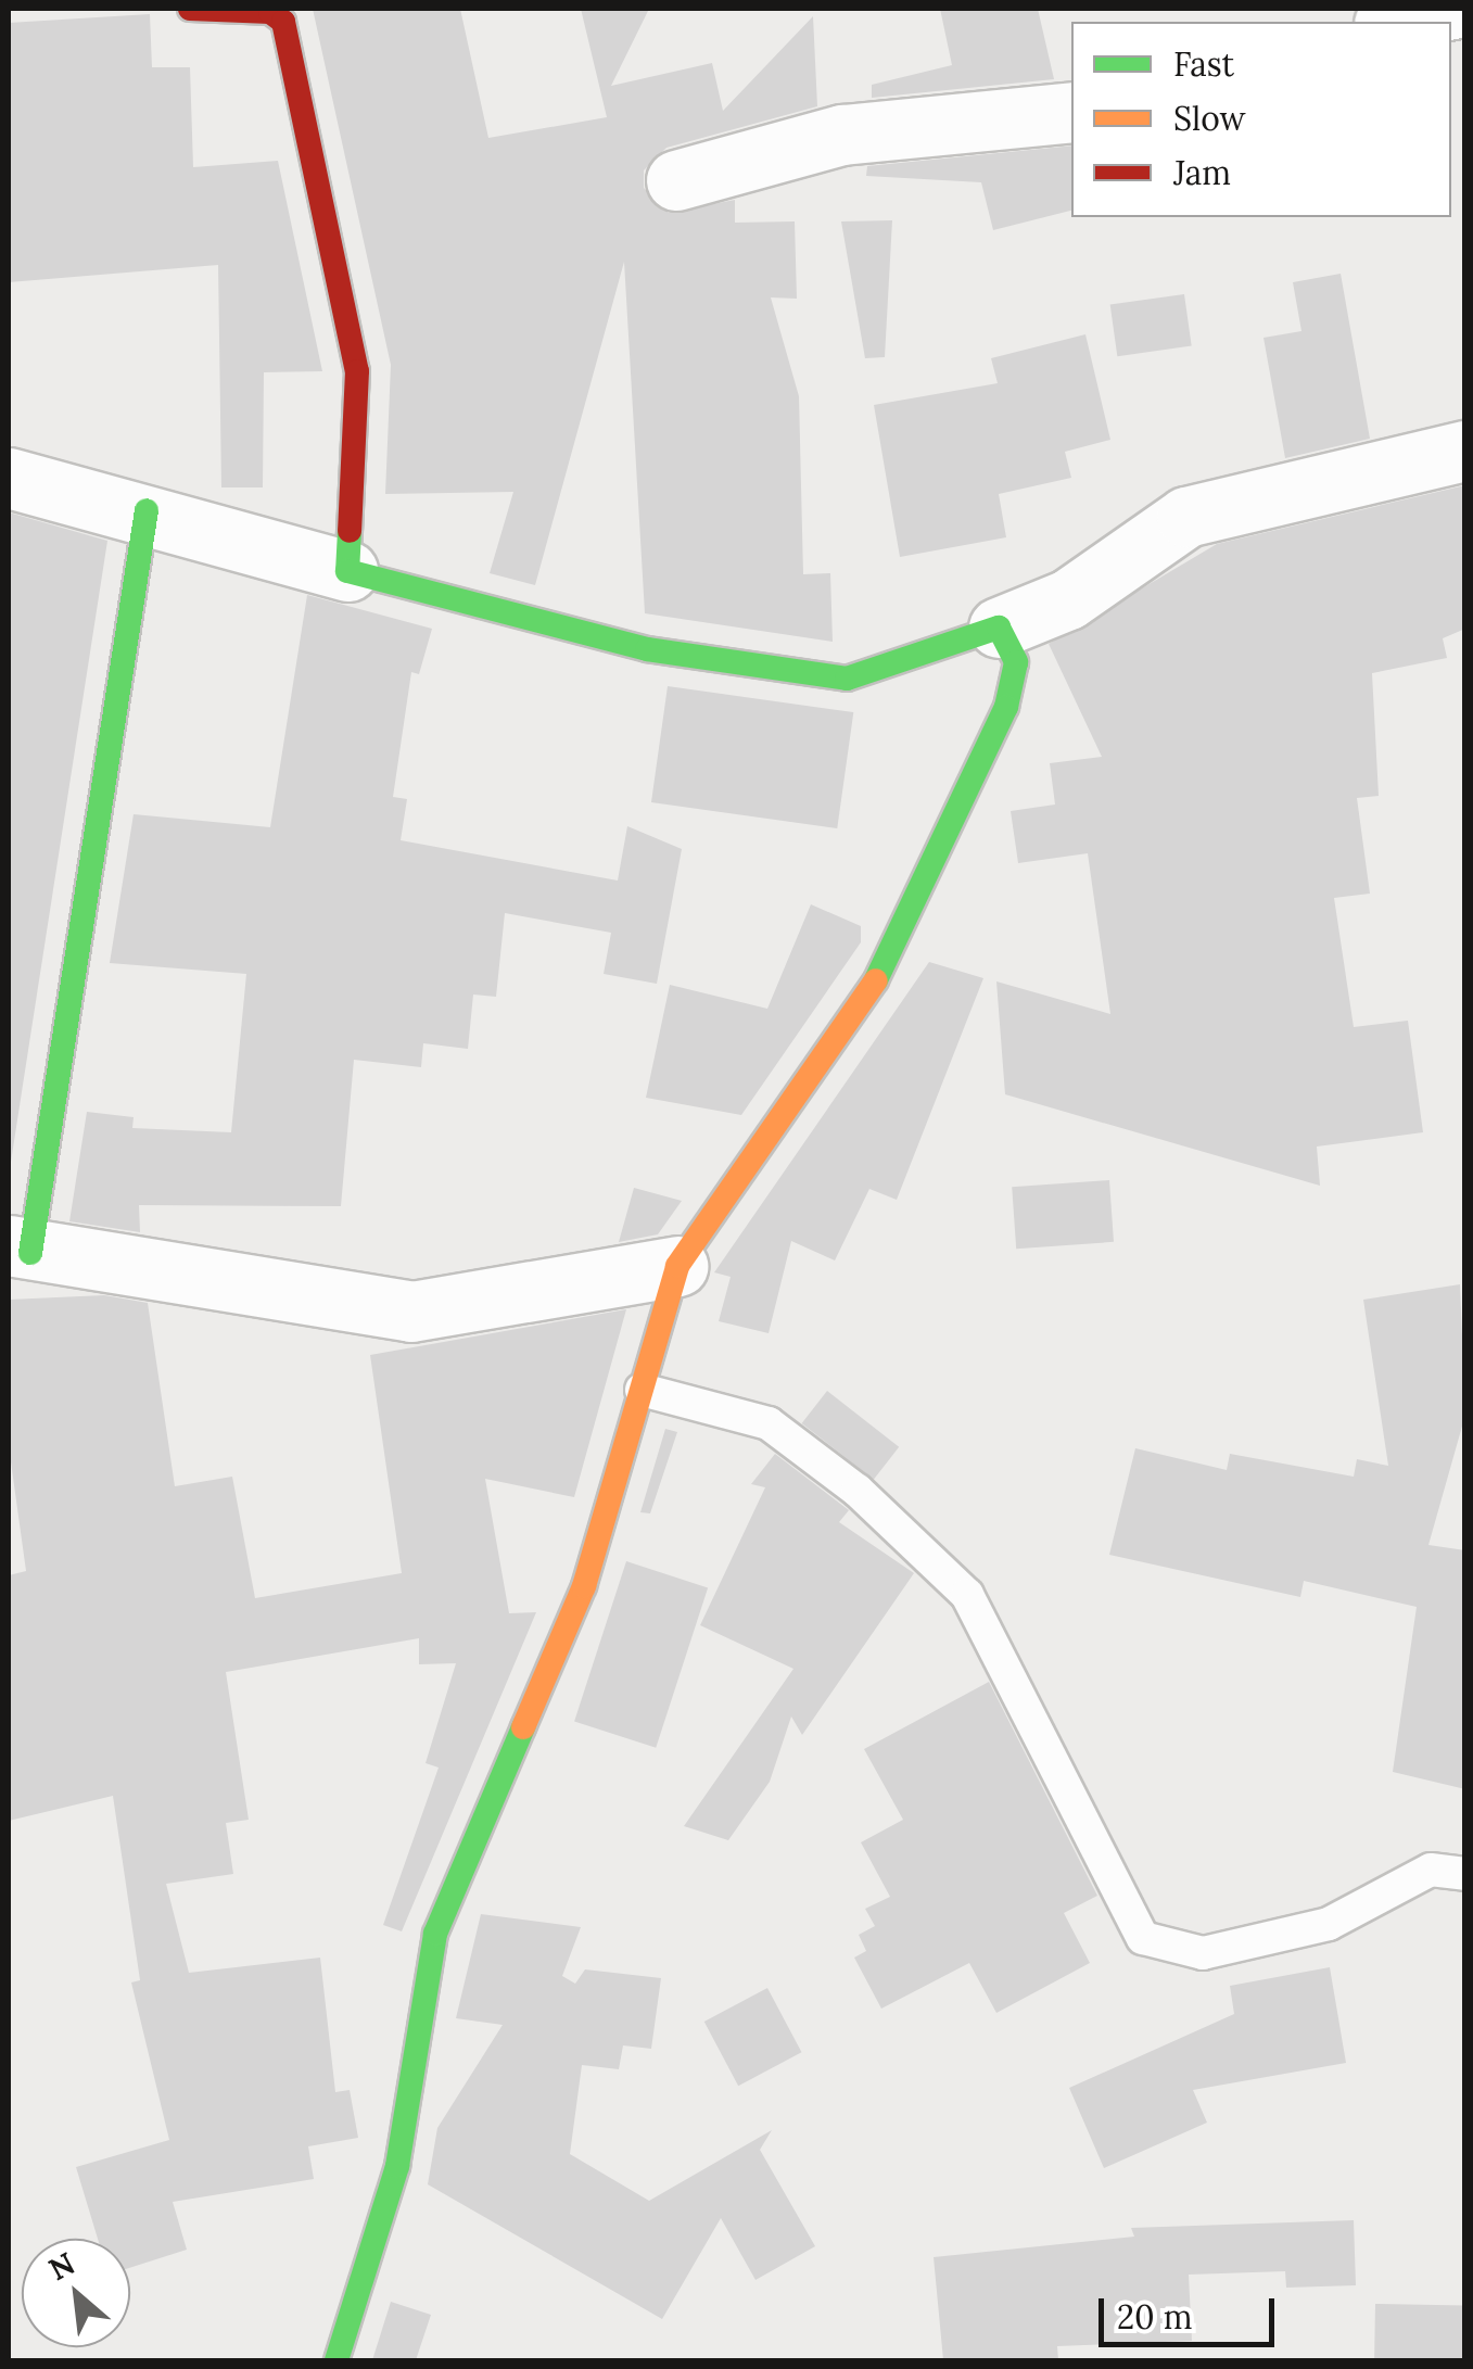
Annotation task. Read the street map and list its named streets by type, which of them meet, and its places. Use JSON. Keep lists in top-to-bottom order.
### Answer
{
  "legend": ["Fast", "Slow", "Jam"],
  "scale_bar": "20 m",
  "north": "top left"
}
